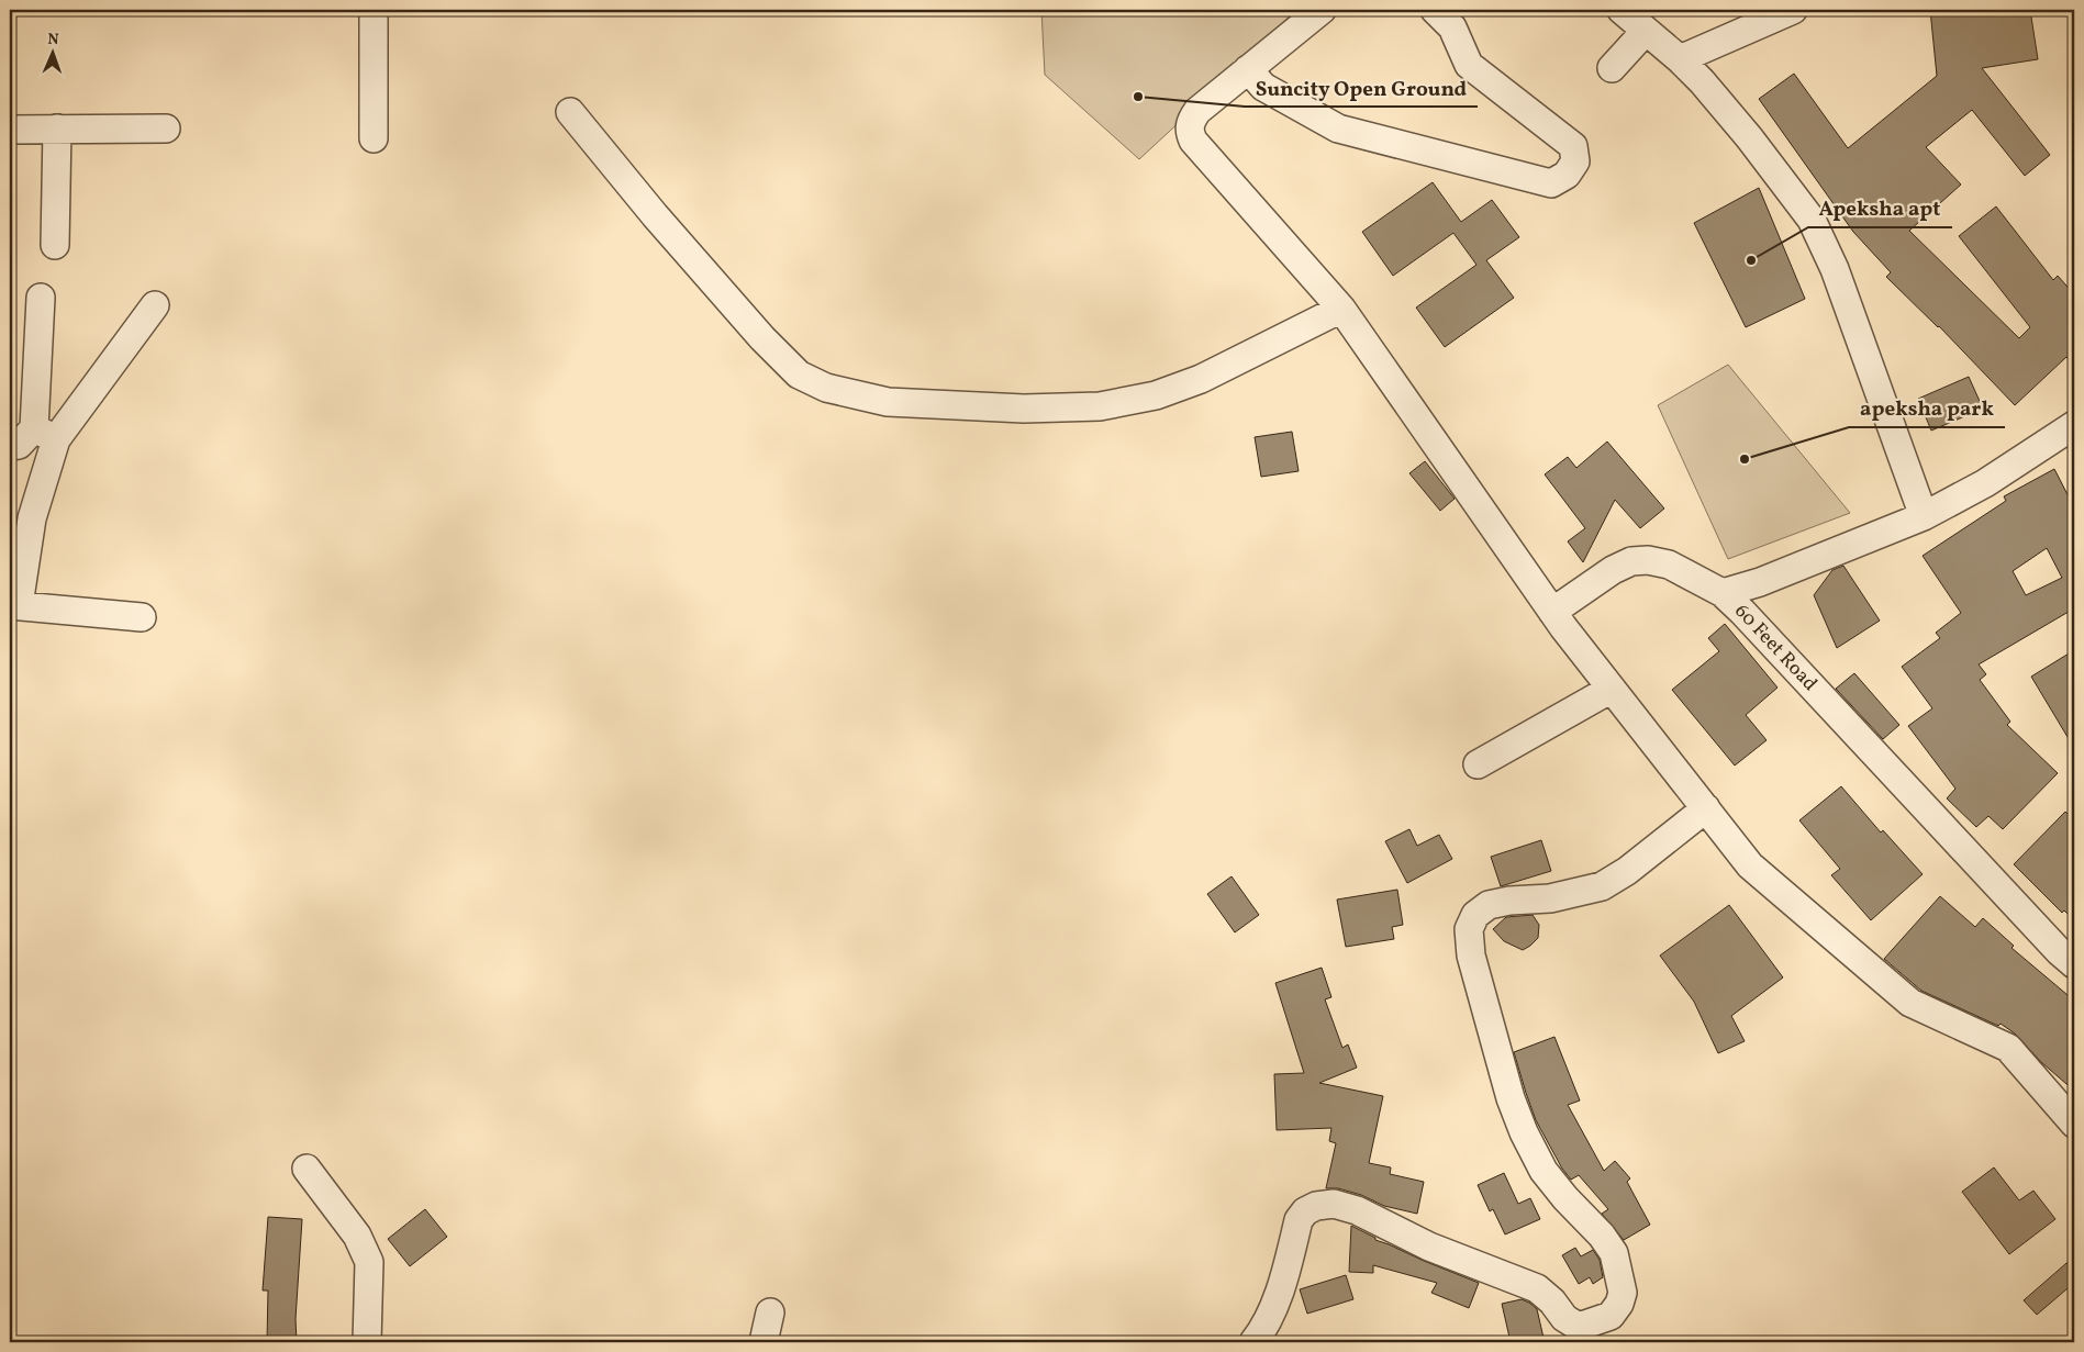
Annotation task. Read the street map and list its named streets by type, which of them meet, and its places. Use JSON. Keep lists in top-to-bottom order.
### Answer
{
  "streets": {
    "street": ["60 Feet Road"]
  },
  "places": ["Suncity Open Ground", "Apeksha apt", "apeksha park"],
  "north": "top"
}
